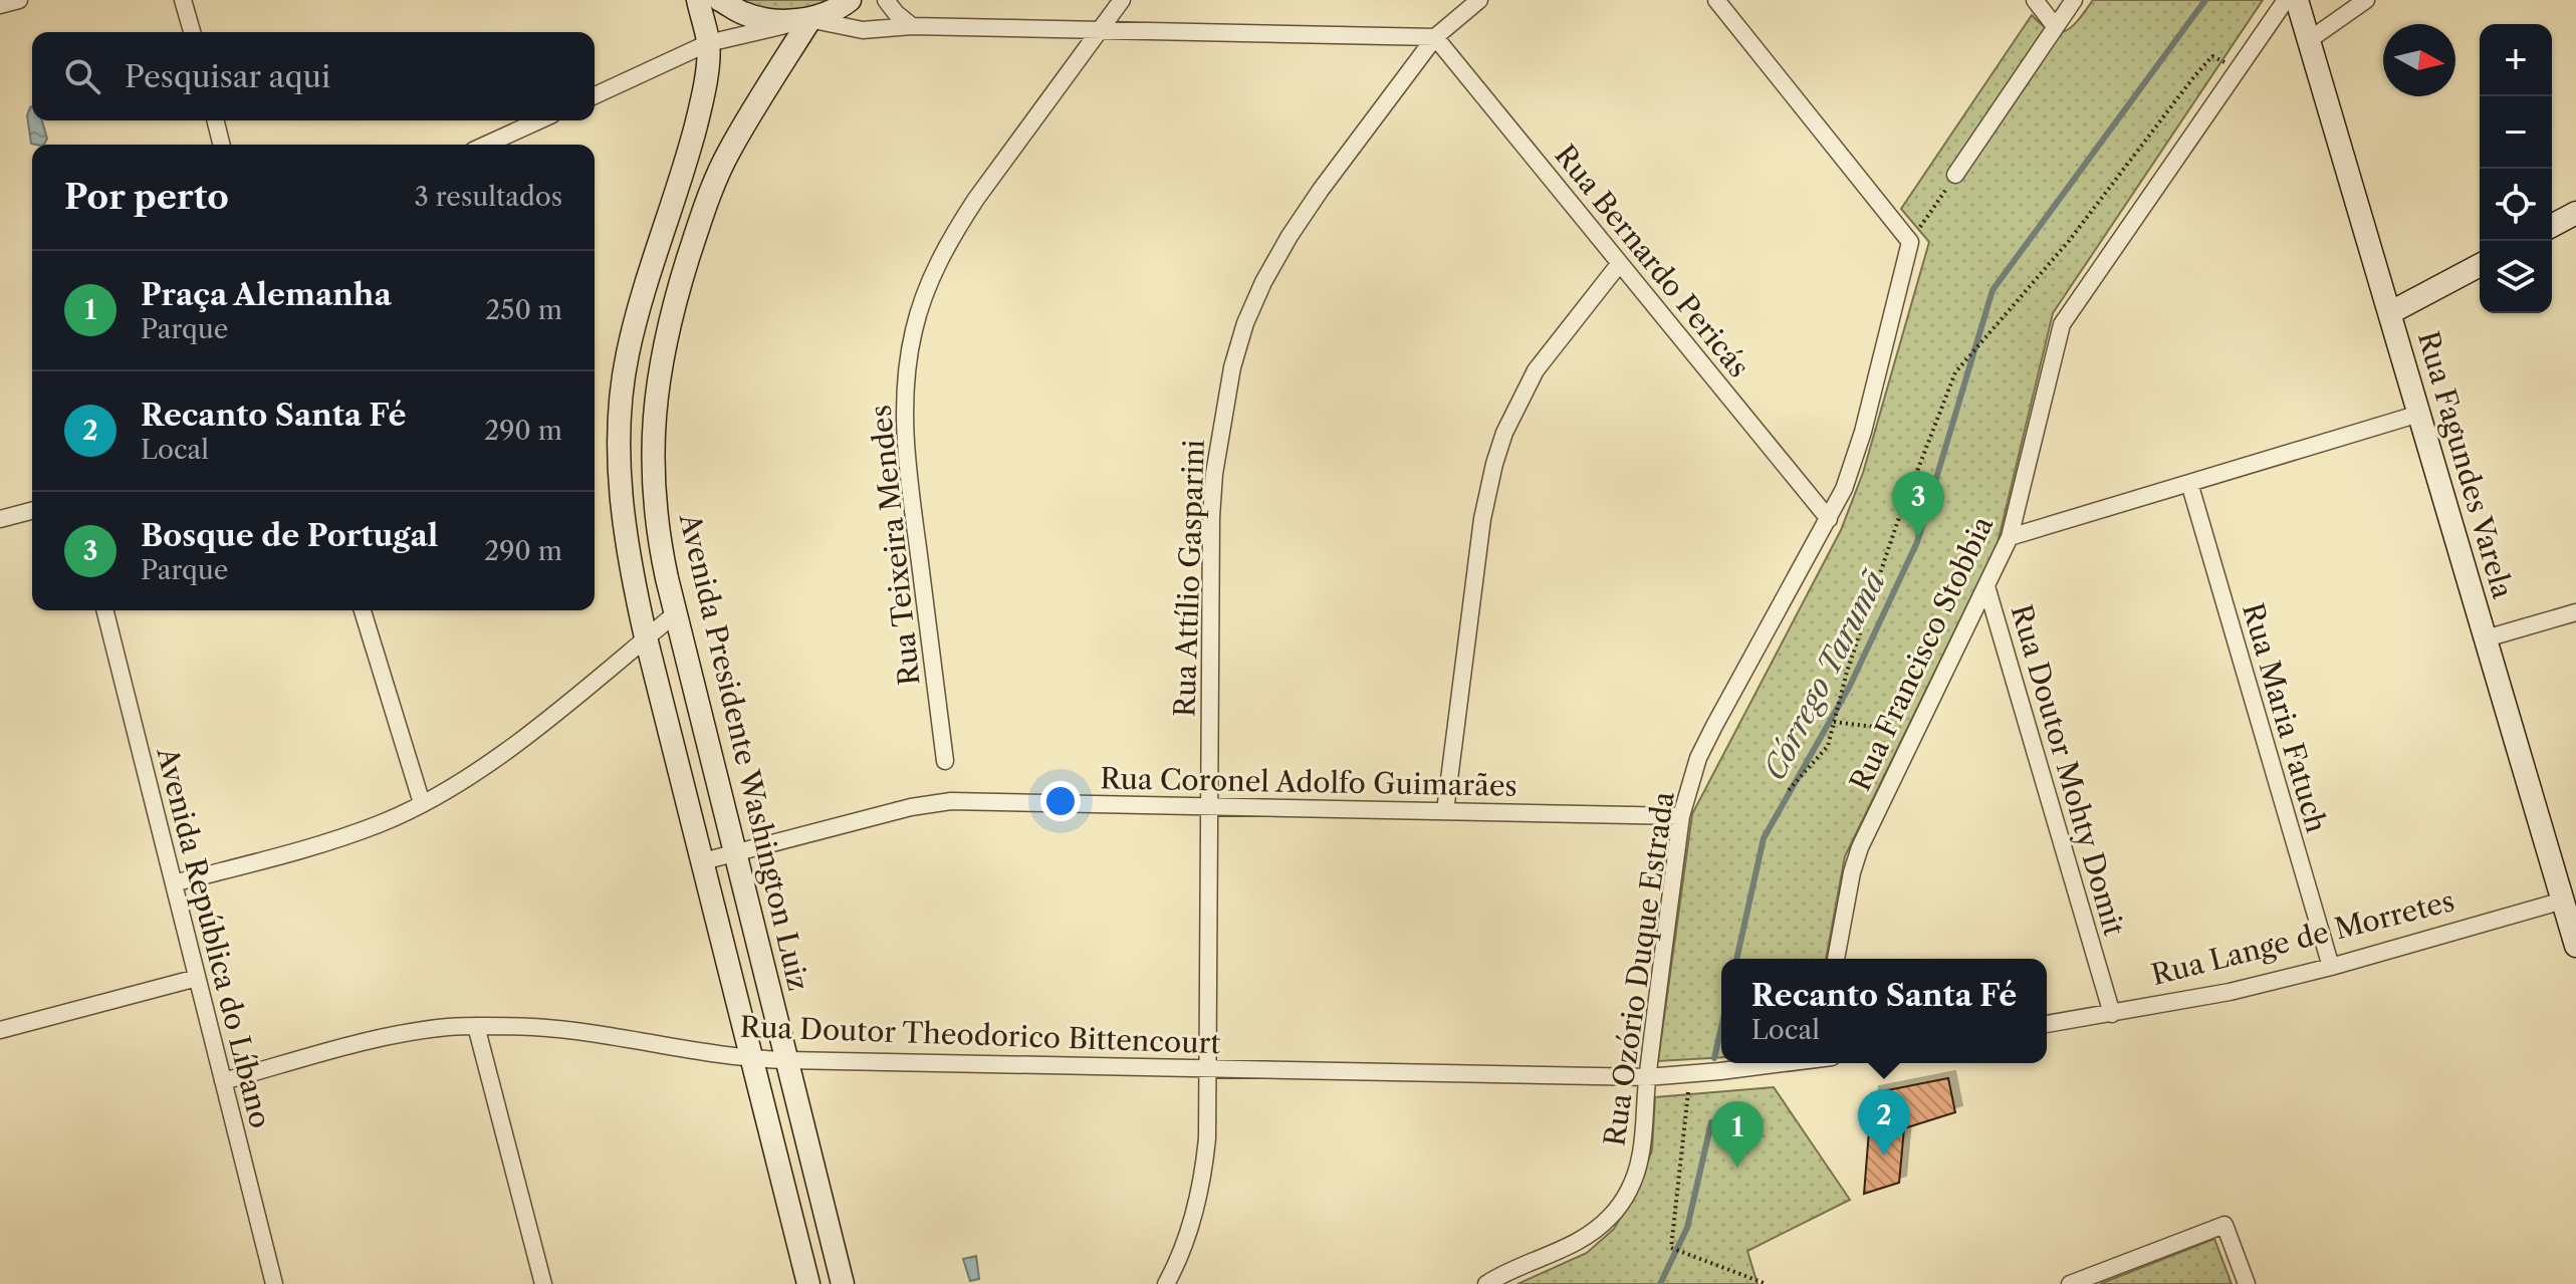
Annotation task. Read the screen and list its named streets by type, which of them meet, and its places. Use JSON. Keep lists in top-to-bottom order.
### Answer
{
  "streets": {
    "street": [
      "Rua Bernardo Pericás",
      "Rua Fagundes Varela",
      "Rua Teixeira Mendes",
      "Rua Attílio Gasparini",
      "Rua Francisco Stobbia",
      "Rua Maria Fatuch",
      "Avenida Presidente Washington Luiz",
      "Rua Doutor Mohty Domit",
      "Rua Coronel Adolfo Guimarães",
      "Avenida República do Líbano",
      "Rua Lange de Morretes",
      "Rua Ozório Duque Estrada",
      "Rua Doutor Theodorico Bittencourt"
    ]
  },
  "crossings": [
    ["Rua Bernardo Pericás", "Rua Attílio Gasparini"],
    ["Rua Bernardo Pericás", "Rua Ozório Duque Estrada"],
    ["Rua Fagundes Varela", "Rua Lange de Morretes"],
    ["Rua Attílio Gasparini", "Rua Coronel Adolfo Guimarães"],
    ["Rua Attílio Gasparini", "Rua Doutor Theodorico Bittencourt"],
    ["Rua Francisco Stobbia", "Rua Doutor Mohty Domit"],
    ["Rua Maria Fatuch", "Rua Lange de Morretes"],
    ["Avenida Presidente Washington Luiz", "Rua Coronel Adolfo Guimarães"],
    ["Avenida Presidente Washington Luiz", "Rua Doutor Theodorico Bittencourt"],
    ["Rua Doutor Mohty Domit", "Rua Lange de Morretes"],
    ["Rua Coronel Adolfo Guimarães", "Rua Ozório Duque Estrada"],
    ["Avenida República do Líbano", "Rua Doutor Theodorico Bittencourt"],
    ["Rua Ozório Duque Estrada", "Rua Doutor Theodorico Bittencourt"]
  ],
  "water": ["Córrego Tarumã"],
  "north": "right",
  "page": {
    "map_buttons": ["+", "−"],
    "search": "Pesquisar aqui",
    "heading": ["Por perto", "3 resultados"],
    "list": [
      {
        "mark": "1",
        "name": "Praça Alemanha",
        "note": "Parque",
        "value": "250 m"
      },
      {
        "mark": "2",
        "name": "Recanto Santa Fé",
        "note": "Local",
        "value": "290 m"
      },
      {
        "mark": "3",
        "name": "Bosque de Portugal",
        "note": "Parque",
        "value": "290 m"
      }
    ],
    "pins": ["3", "2", "1"],
    "popup": ["Recanto Santa Fé", "Local"]
  }
}
